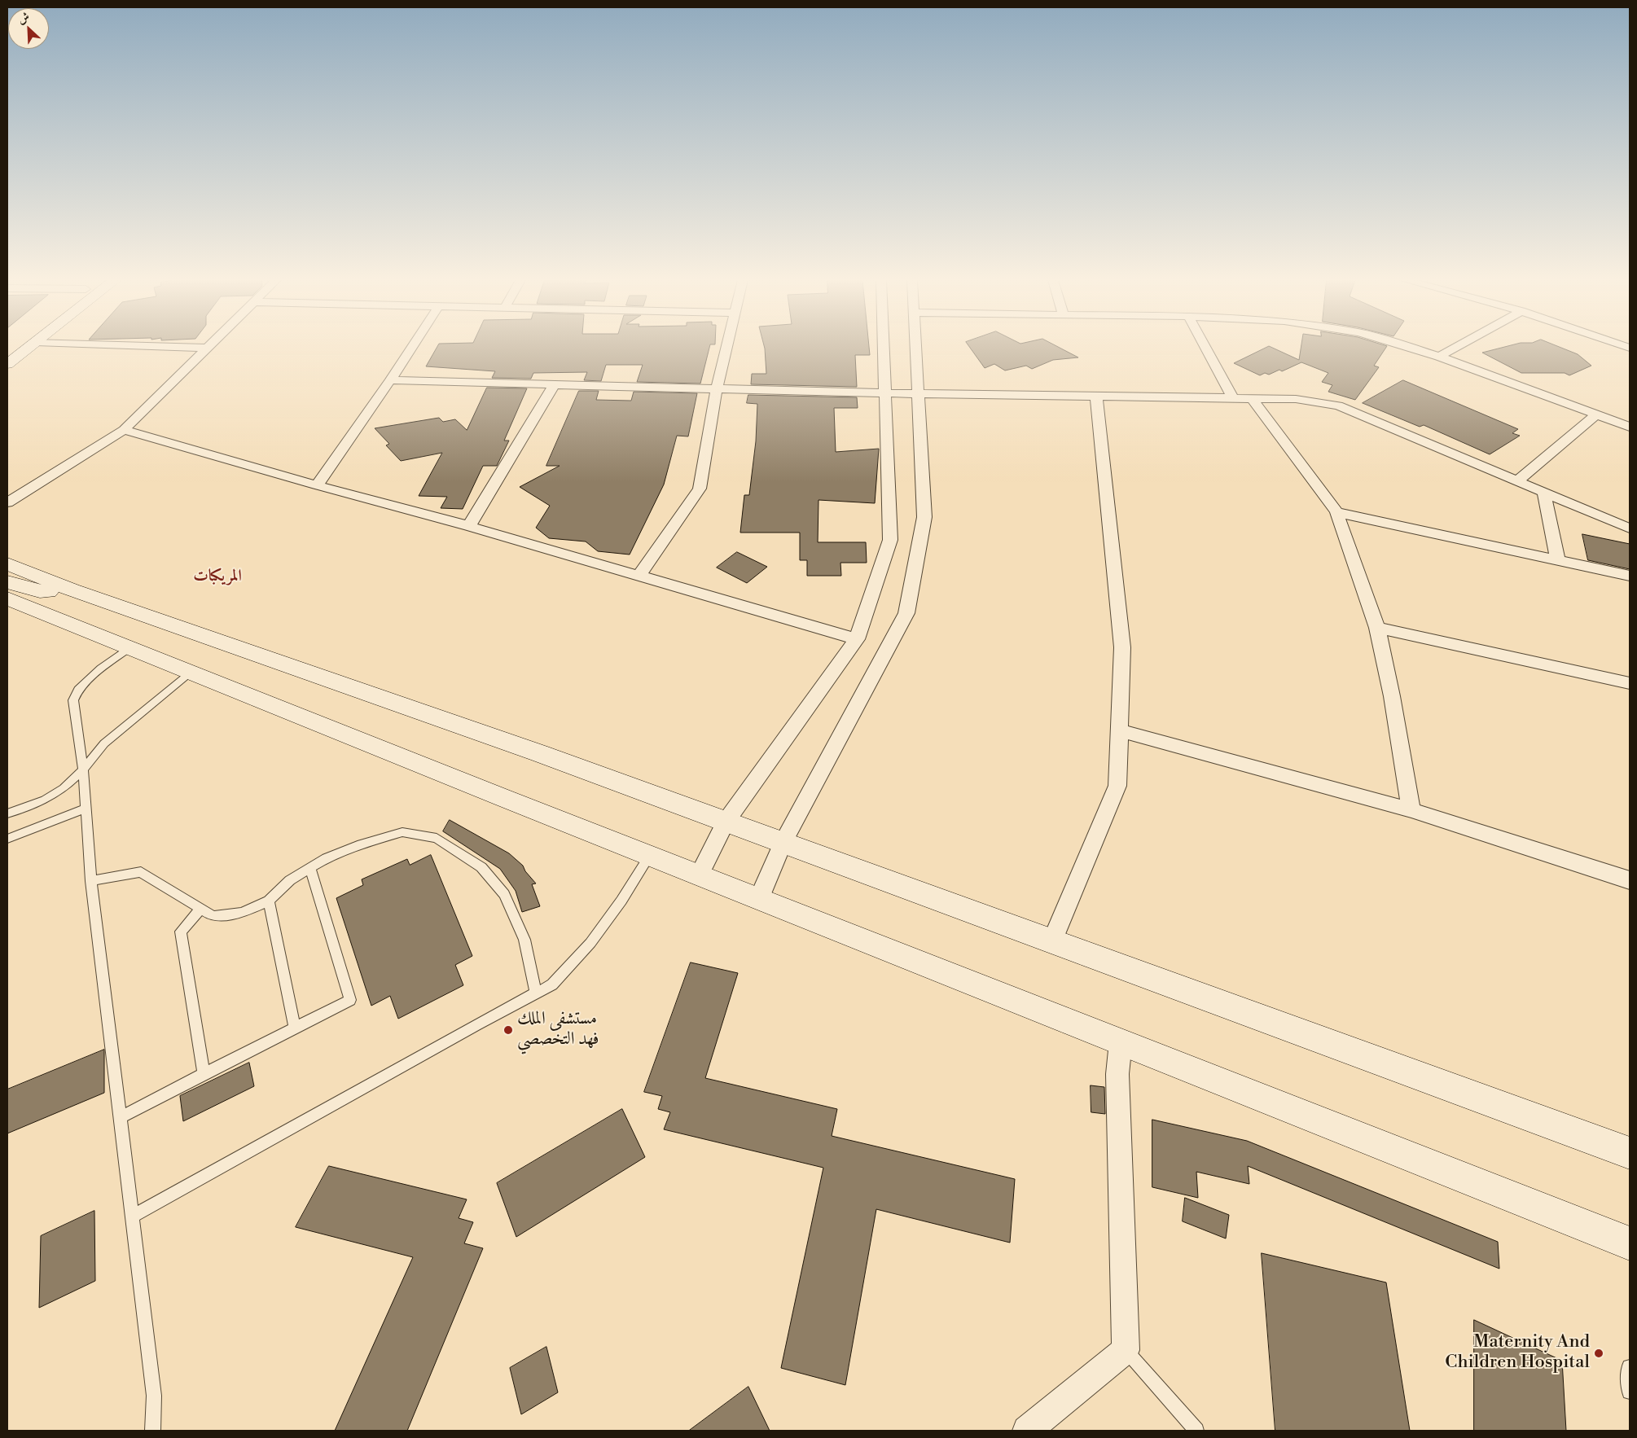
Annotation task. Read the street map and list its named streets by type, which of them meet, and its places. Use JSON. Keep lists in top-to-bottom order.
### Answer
{
  "districts": ["المريكبات"],
  "places": ["مستشفى الملك فهد التخصصي", "Maternity And Children Hospital"],
  "north": "top left"
}
